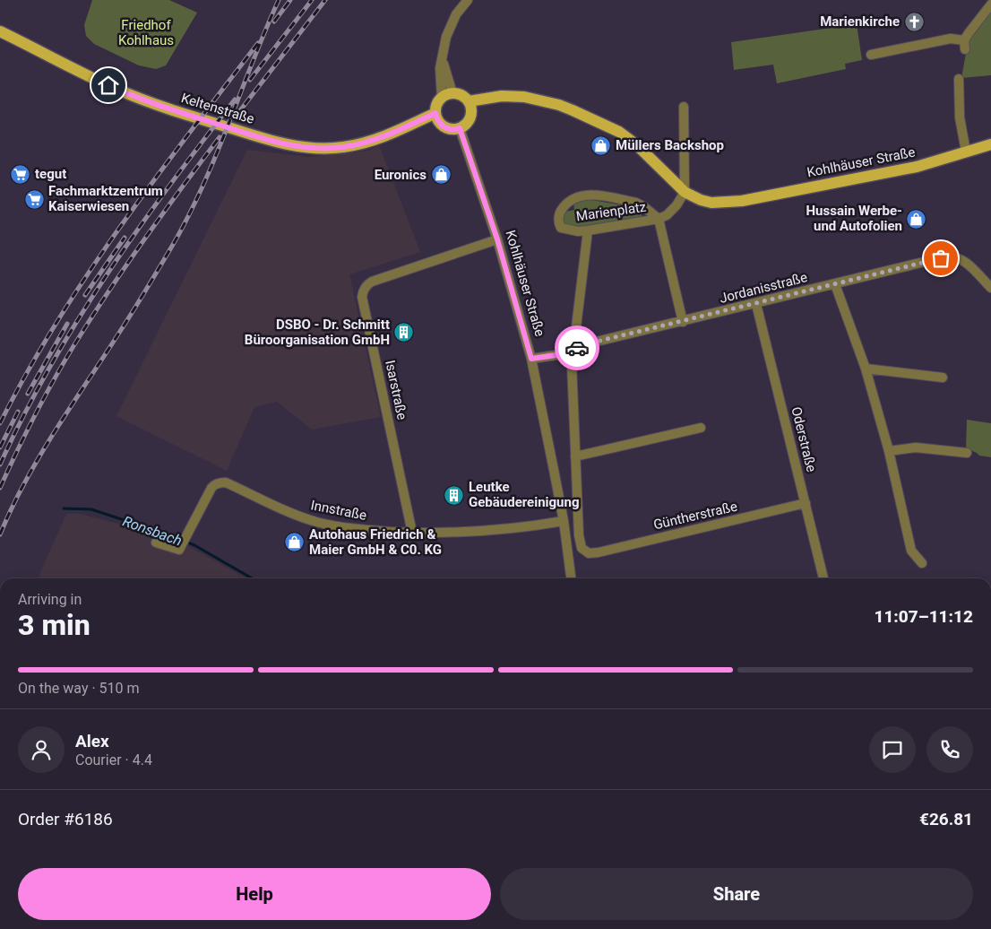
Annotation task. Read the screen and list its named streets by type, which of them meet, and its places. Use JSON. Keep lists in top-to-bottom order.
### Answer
{
  "streets": {
    "main road": ["Keltenstraße", "Kohlhäuser Straße"],
    "street": [
      "Marienplatz",
      "Jordanisstraße",
      "Isarstraße",
      "Oderstraße",
      "Innstraße",
      "Güntherstraße"
    ]
  },
  "crossings": [
    ["Keltenstraße", "Kohlhäuser Straße"],
    ["Kohlhäuser Straße", "Marienplatz"],
    ["Kohlhäuser Straße", "Jordanisstraße"],
    ["Kohlhäuser Straße", "Isarstraße"],
    ["Kohlhäuser Straße", "Innstraße"],
    ["Jordanisstraße", "Oderstraße"],
    ["Isarstraße", "Innstraße"],
    ["Oderstraße", "Güntherstraße"]
  ],
  "water": ["Ronsbach"],
  "parks": ["Friedhof Kohlhaus"],
  "places": {
    "church": ["Marienkirche"],
    "shop": [
      "Müllers Backshop",
      "Euronics",
      "Hussain Werbe- und Autofolien",
      "Autohaus Friedrich & Maier GmbH & C0. KG"
    ],
    "supermarket": ["tegut", "Fachmarktzentrum Kaiserwiesen"],
    "building": ["DSBO - Dr. Schmitt Büroorganisation GmbH", "Leutke Gebäudereinigung"]
  },
  "page": {
    "heading": ["3 min", "Arriving in", "11:07–11:12"],
    "panel": [
      "Alex",
      "Courier · 4.4",
      "Order #6186",
      "€26.81"
    ],
    "bar": "On the way · 510 m",
    "buttons": ["Help", "Share"]
  }
}
